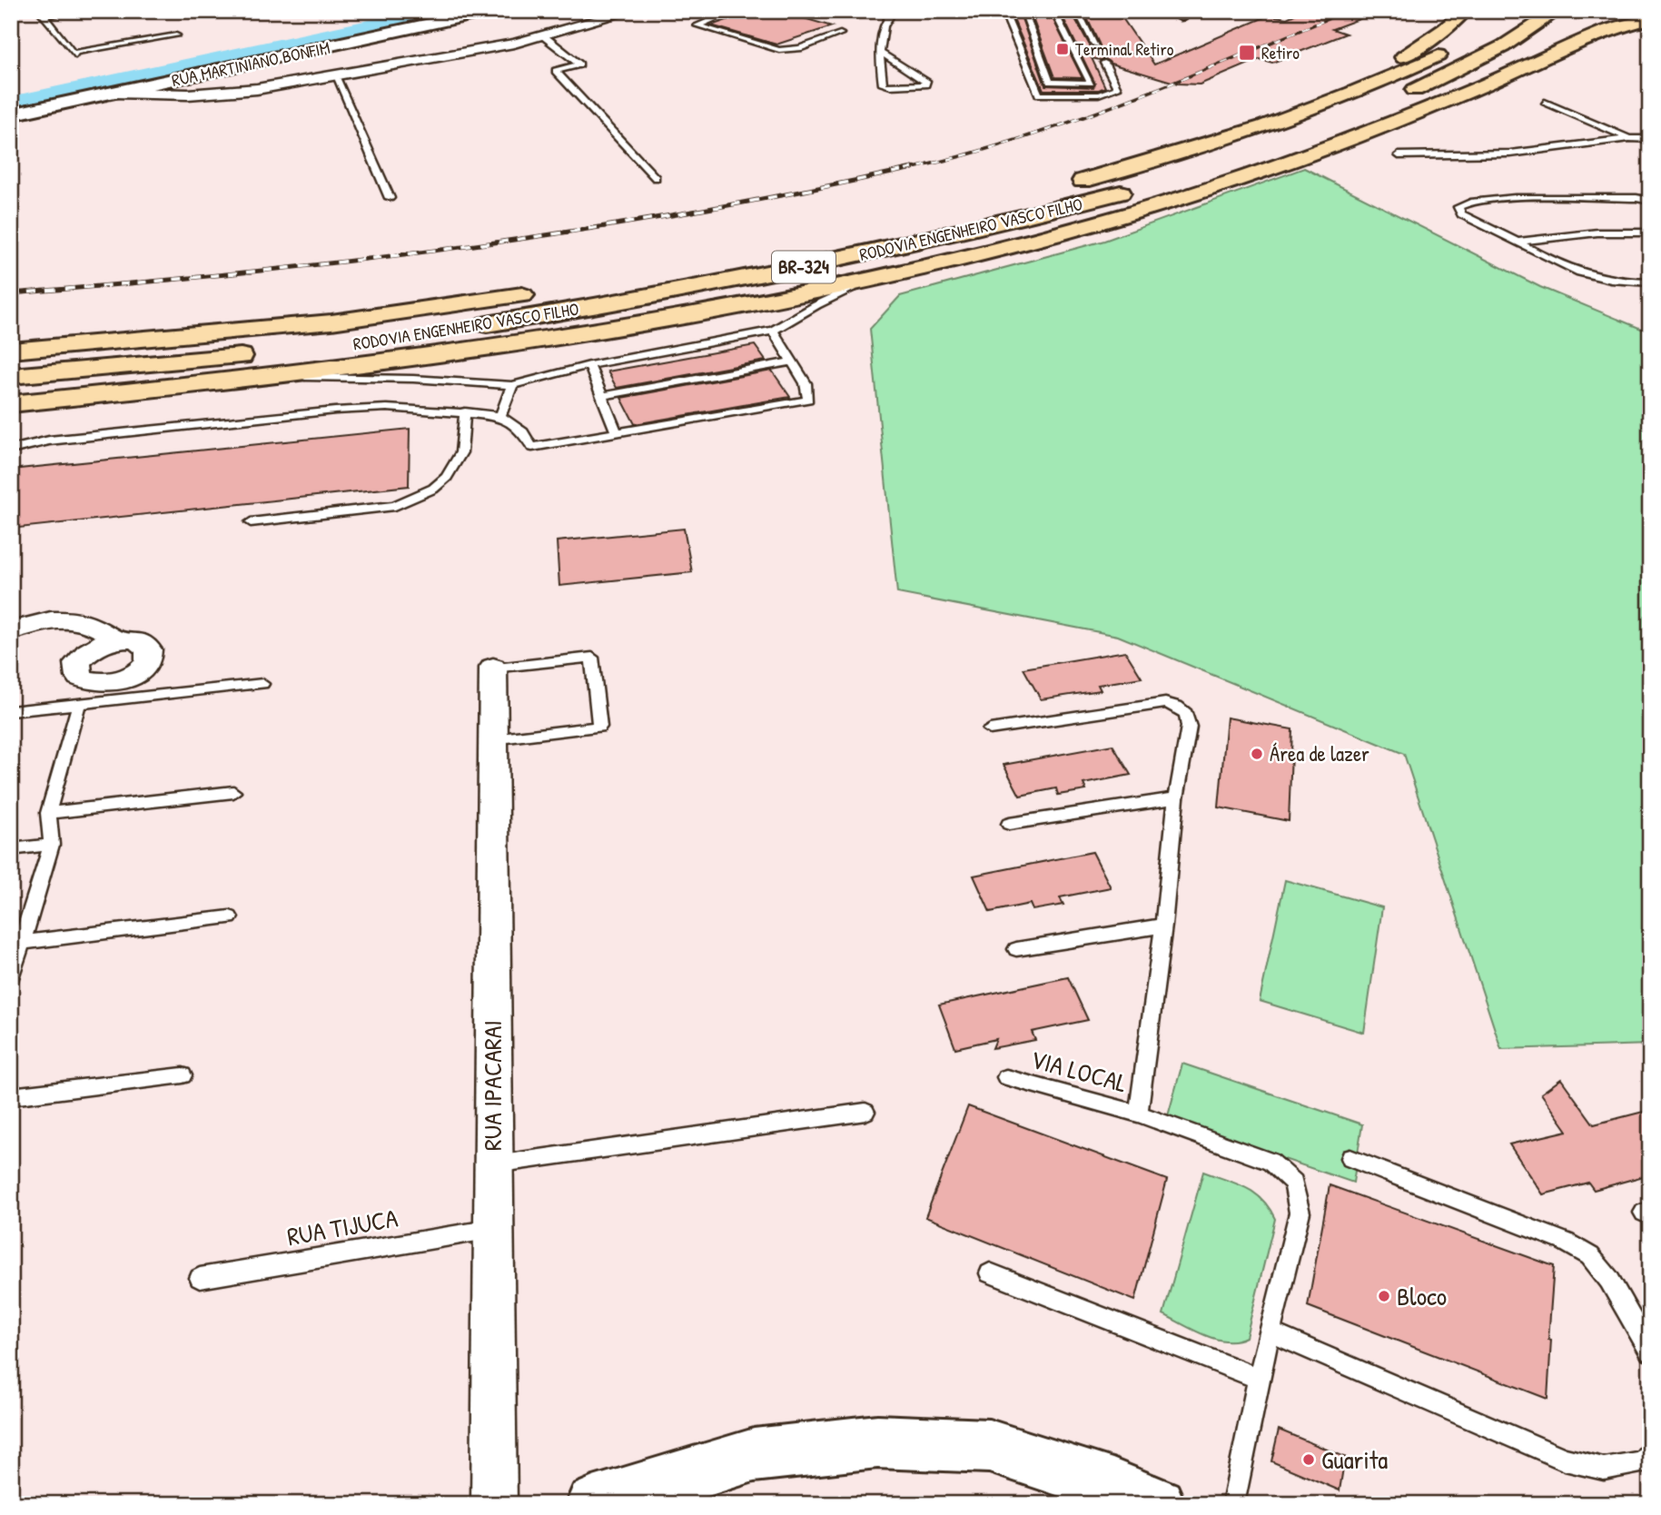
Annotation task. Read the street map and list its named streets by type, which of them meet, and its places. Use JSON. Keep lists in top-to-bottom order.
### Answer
{
  "streets": {
    "highway": ["RODOVIA ENGENHEIRO VASCO FILHO", "BR-324"],
    "street": ["RUA MARTINIANO BONFIM", "RUA IPACARAI"],
    "lane": ["VIA LOCAL", "RUA TIJUCA"]
  },
  "crossings": [
    ["RUA IPACARAI", "RUA TIJUCA"]
  ],
  "places": {
    "transit": ["Terminal Retiro", "Retiro"],
    "other": ["Área de lazer", "Bloco", "Guarita"]
  }
}
